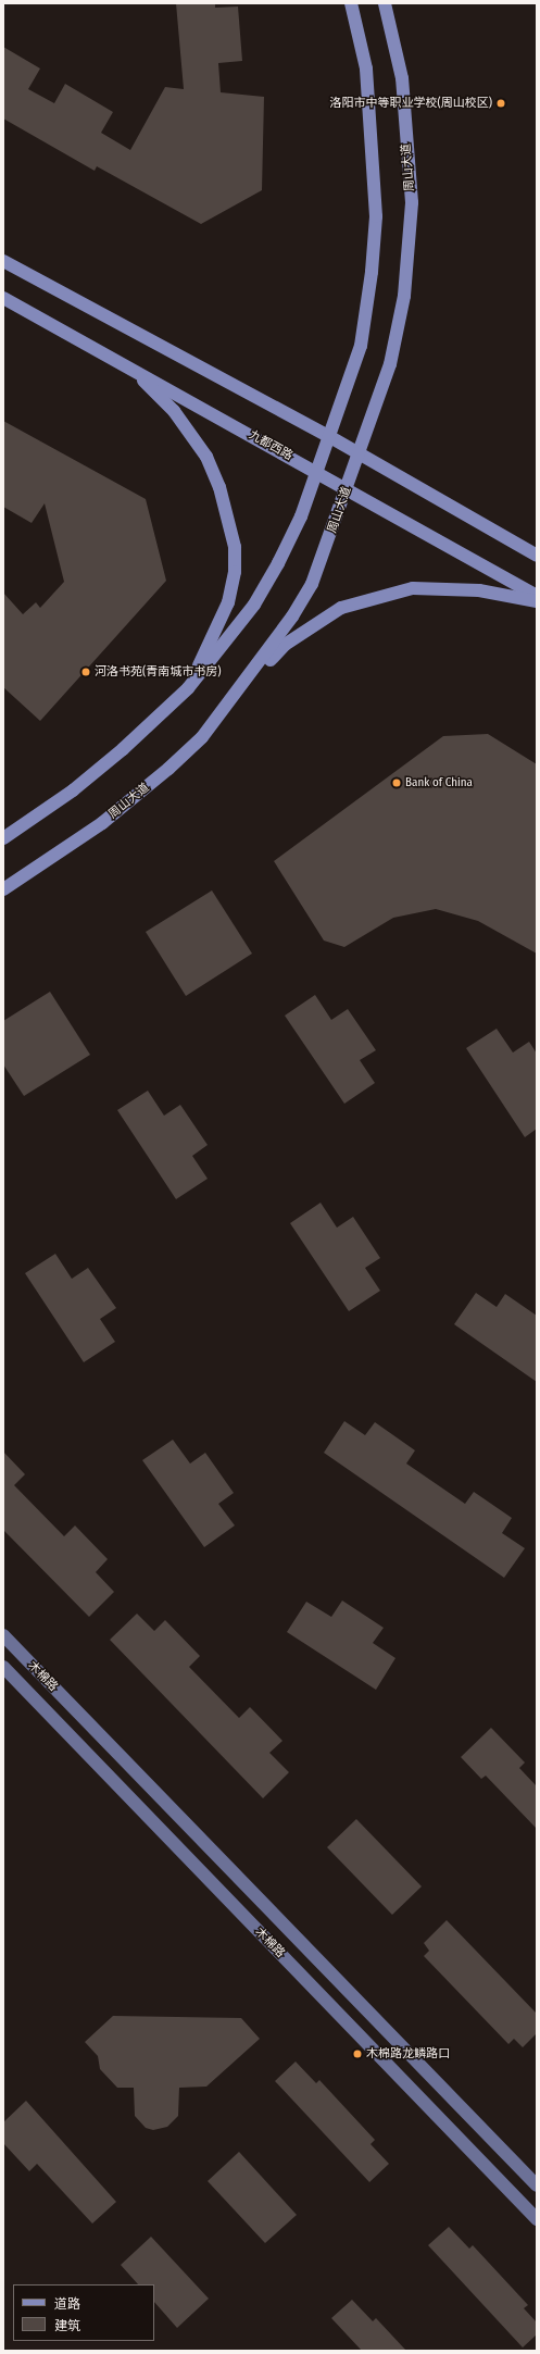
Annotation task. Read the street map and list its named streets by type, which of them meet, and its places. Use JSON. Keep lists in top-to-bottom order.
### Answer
{
  "streets": {
    "main road": ["周山大道", "九都西路", "木棉路"]
  },
  "crossings": [
    ["周山大道", "九都西路"]
  ],
  "places": [
    "洛阳市中等职业学校(周山校区)",
    "河洛书苑(青南城市书房)",
    "Bank of China",
    "木棉路龙鳞路口"
  ],
  "legend": ["道路", "建筑"]
}
